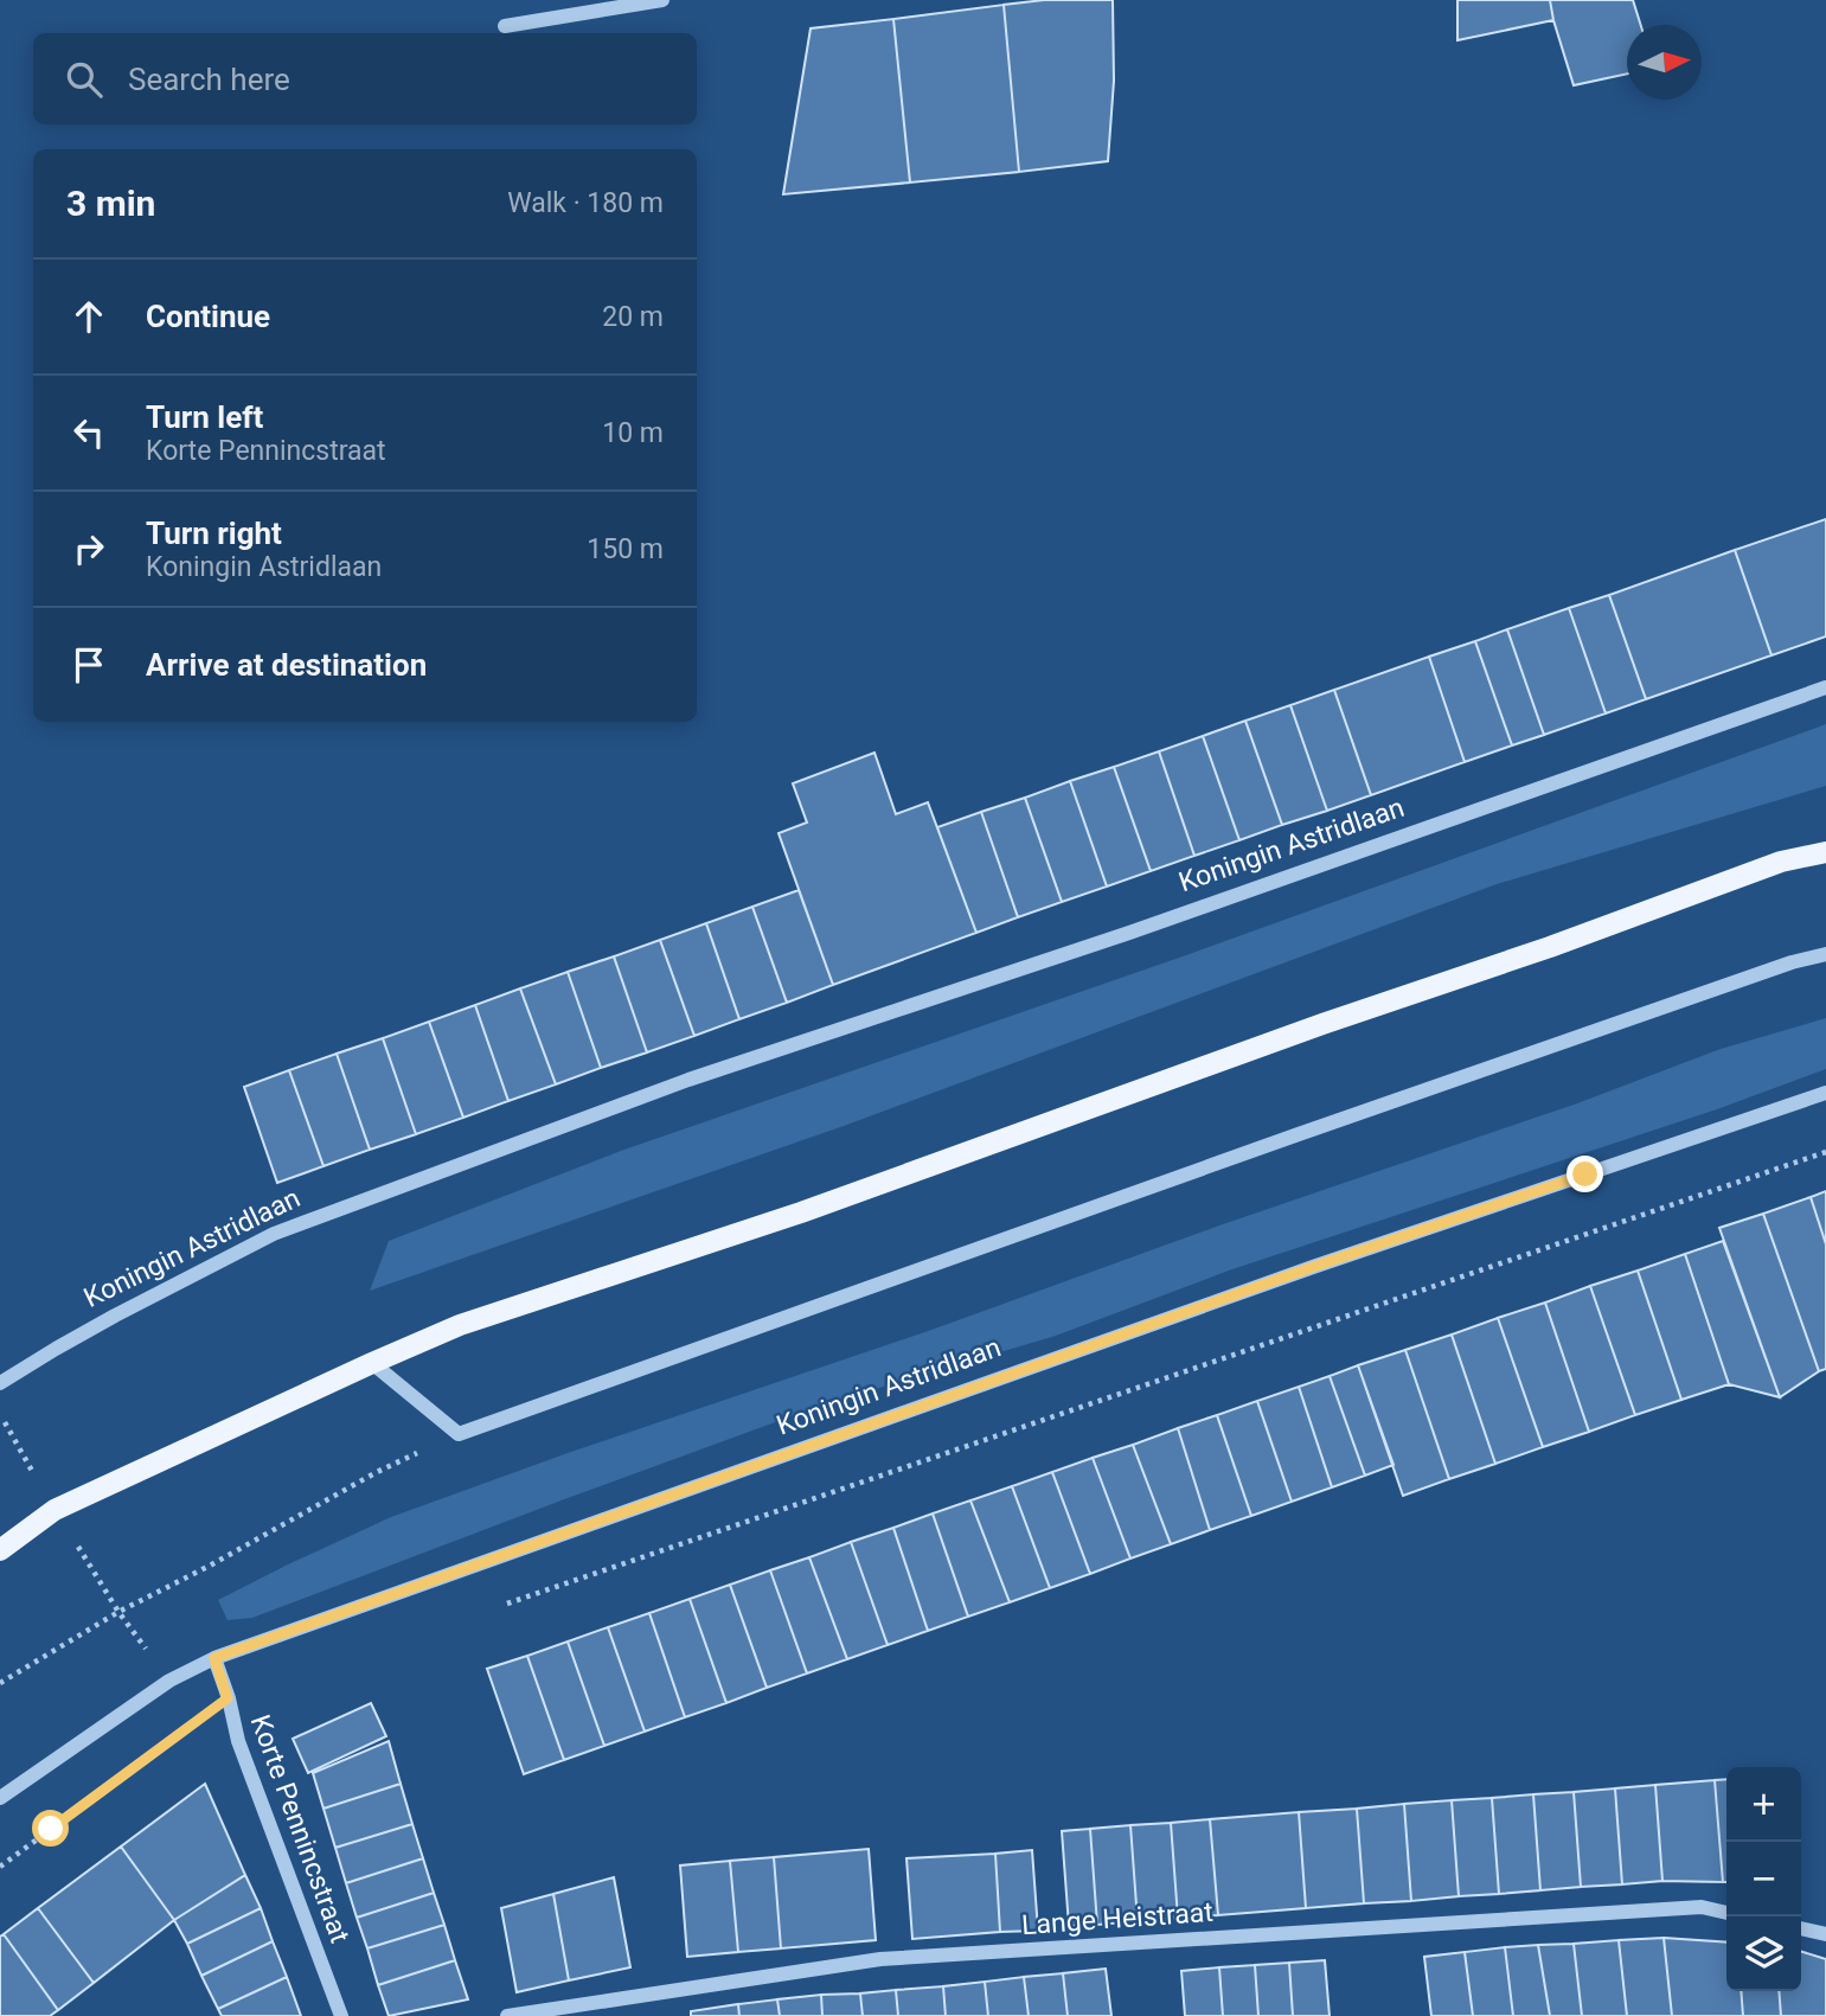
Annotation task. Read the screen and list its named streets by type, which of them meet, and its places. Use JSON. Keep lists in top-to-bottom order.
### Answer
{
  "streets": {
    "street": ["Koningin Astridlaan", "Korte Pennincstraat", "Lange Heistraat"]
  },
  "crossings": [
    ["Koningin Astridlaan", "Korte Pennincstraat"]
  ],
  "north": "right",
  "page": {
    "search": "Search here",
    "heading": ["3 min", "Walk · 180 m"],
    "list": [
      ["Continue", "20 m"],
      ["Turn left", "Korte Pennincstraat", "10 m"],
      ["Turn right", "Koningin Astridlaan", "150 m"],
      "Arrive at destination"
    ],
    "map_buttons": ["+", "−"]
  }
}
